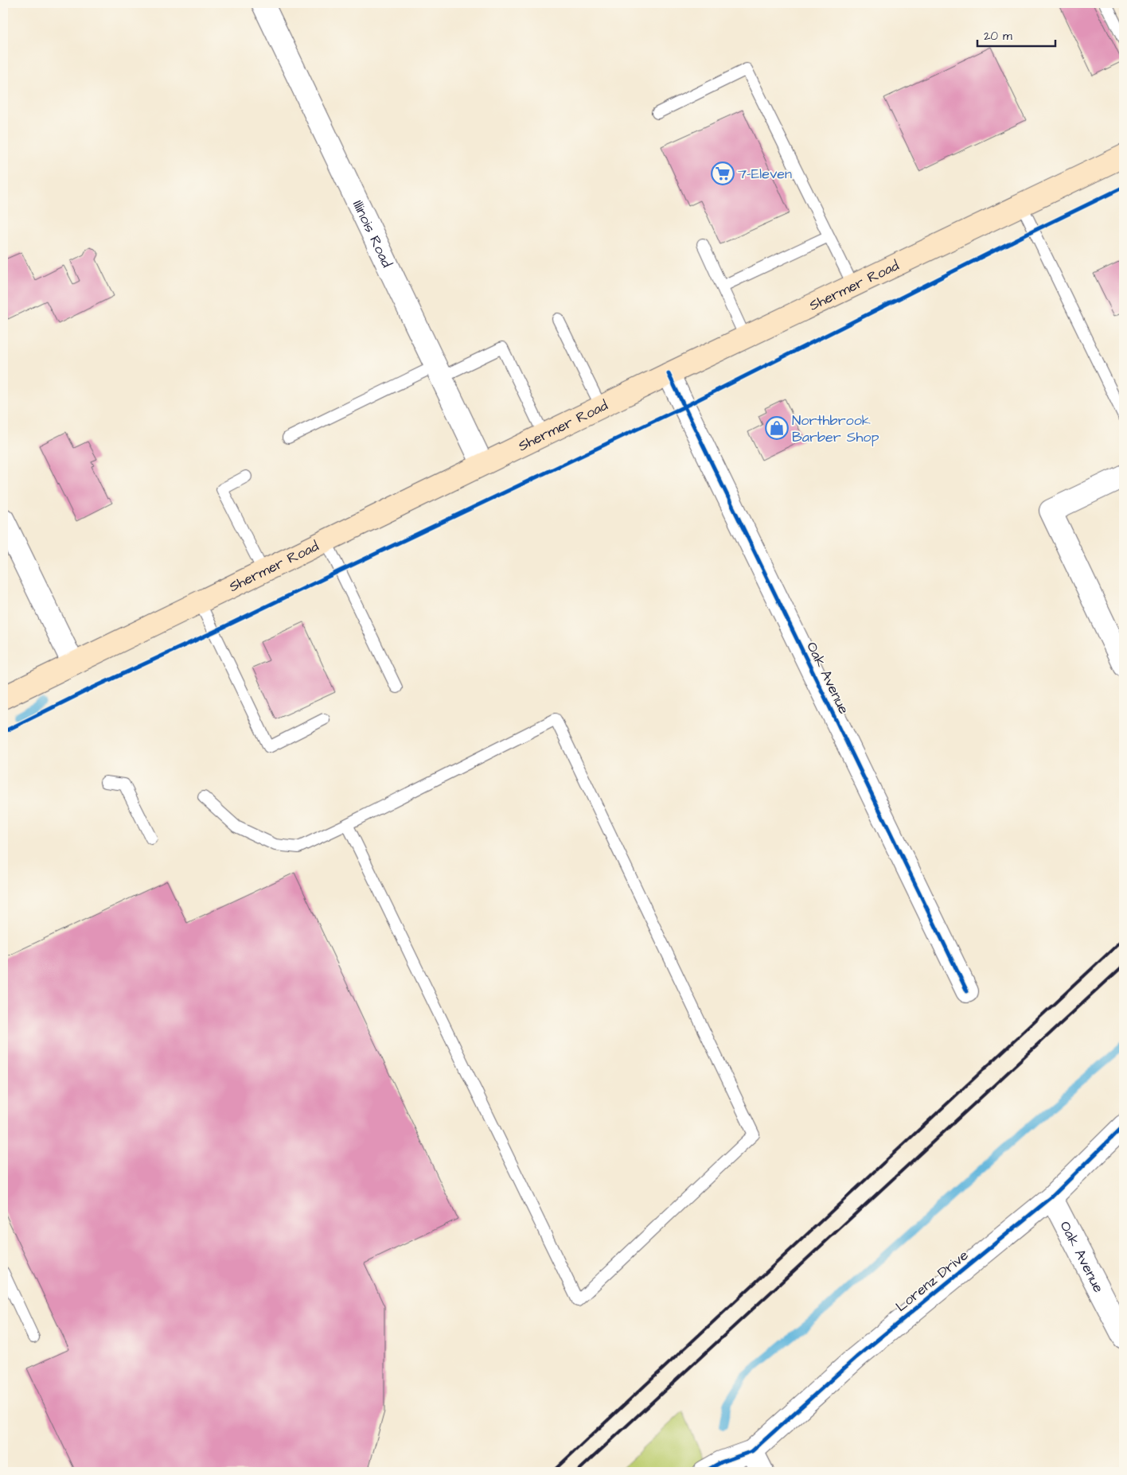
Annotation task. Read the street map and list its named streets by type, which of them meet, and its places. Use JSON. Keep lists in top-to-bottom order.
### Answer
{
  "streets": {
    "main road": ["Shermer Road"],
    "street": ["Illinois Road", "Oak Avenue", "Lorenz Drive"]
  },
  "crossings": [
    ["Illinois Road", "Shermer Road"],
    ["Shermer Road", "Oak Avenue"],
    ["Oak Avenue", "Lorenz Drive"]
  ],
  "places": {
    "supermarket": ["7-Eleven"],
    "shop": ["Northbrook Barber Shop"]
  },
  "scale_bar": "20 m"
}
